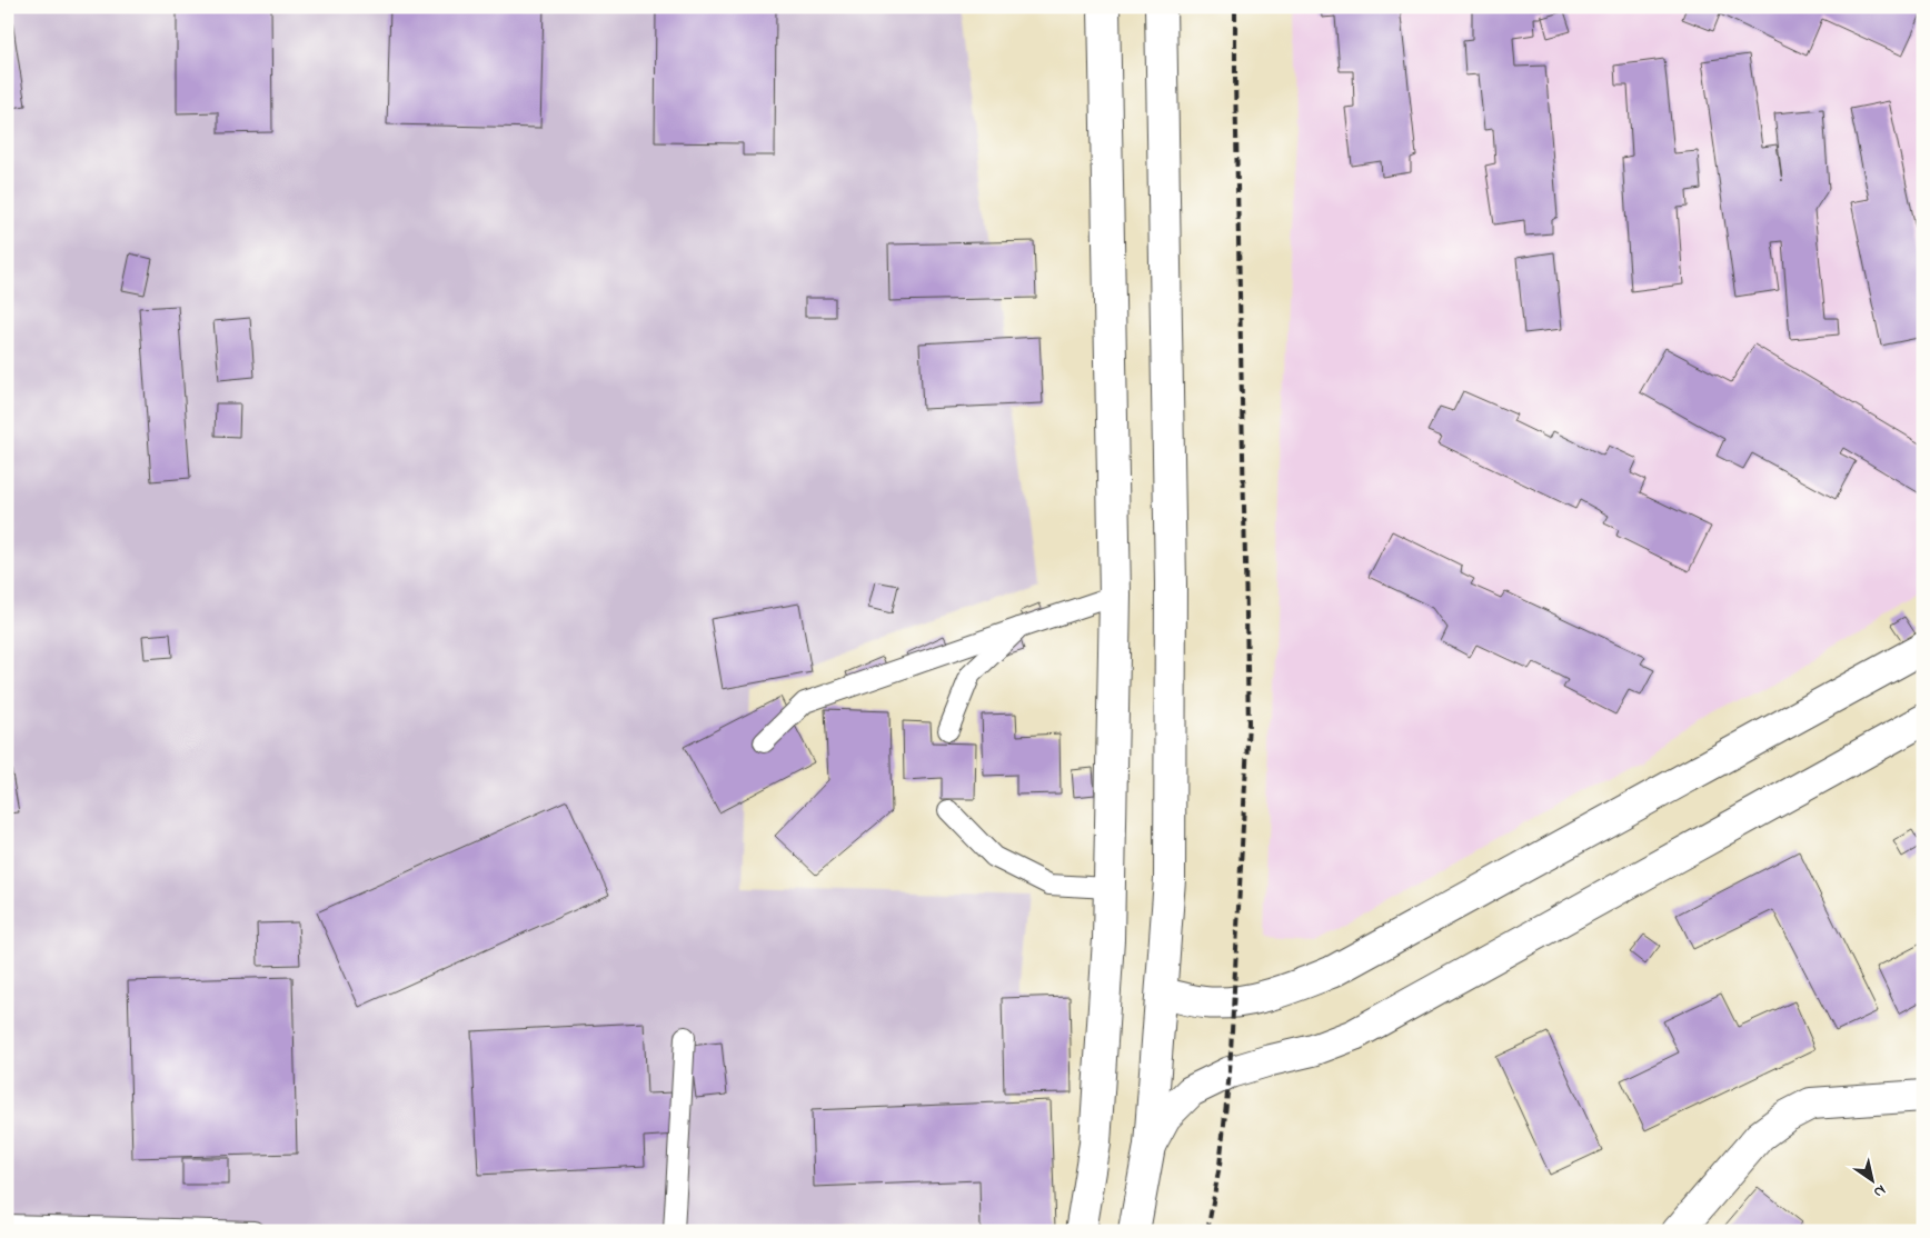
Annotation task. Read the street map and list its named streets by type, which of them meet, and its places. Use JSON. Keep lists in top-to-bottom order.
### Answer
{
  "north": "bottom right"
}
